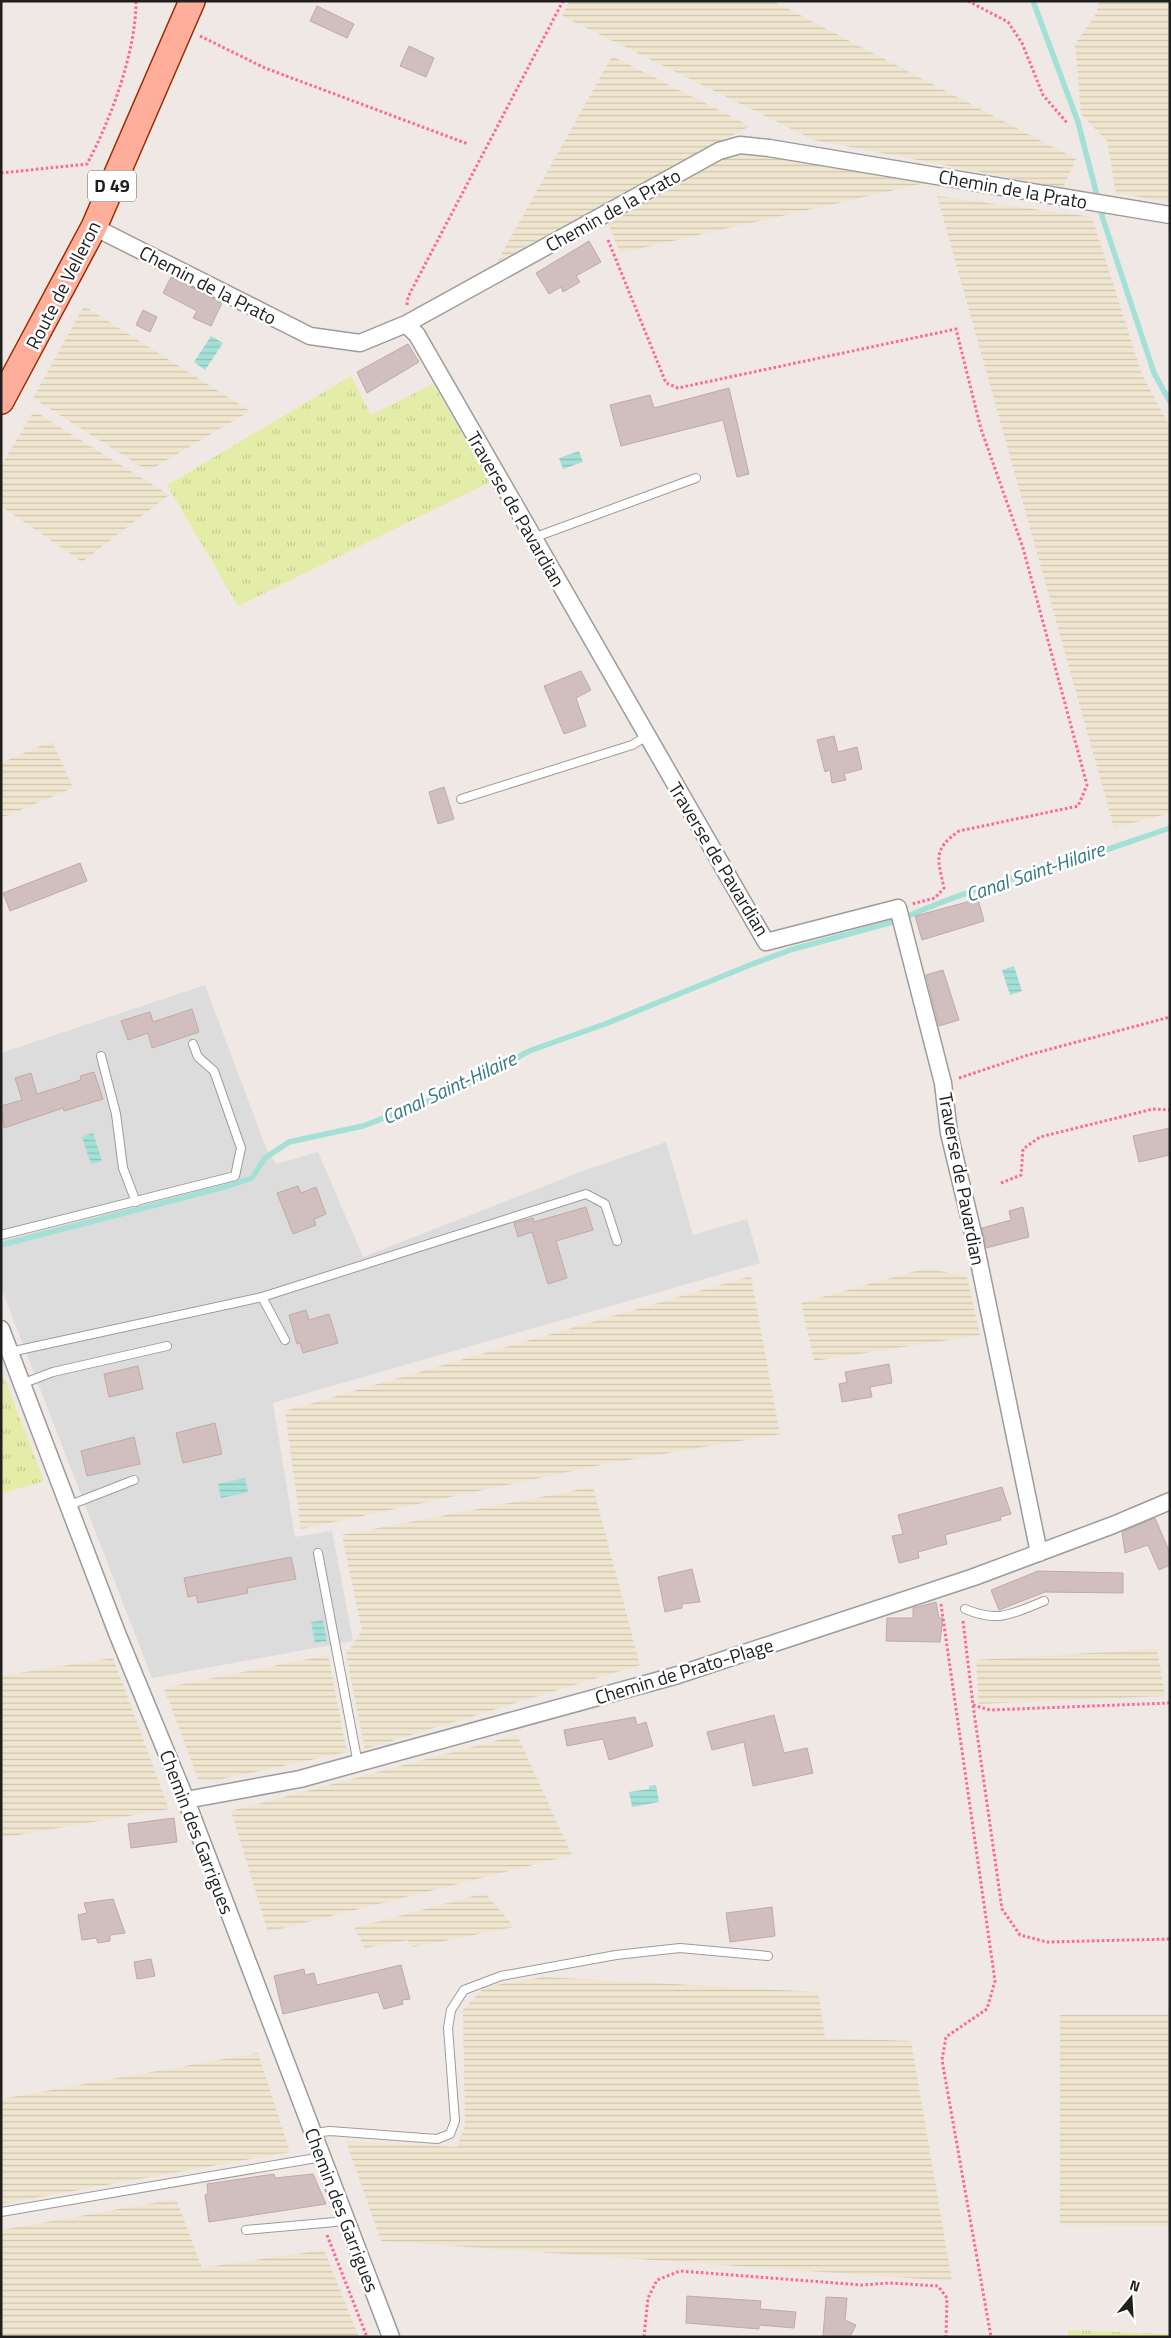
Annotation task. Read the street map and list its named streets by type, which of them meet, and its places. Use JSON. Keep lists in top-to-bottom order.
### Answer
{
  "streets": {
    "main road": ["D 49", "Route de Velleron"],
    "street": [
      "Chemin de la Prato",
      "Traverse de Pavardian",
      "Chemin de Prato-Plage",
      "Chemin des Garrigues"
    ]
  },
  "crossings": [
    ["Chemin de la Prato", "Route de Velleron"],
    ["Chemin de la Prato", "Traverse de Pavardian"],
    ["Traverse de Pavardian", "Chemin de Prato-Plage"],
    ["Chemin de Prato-Plage", "Chemin des Garrigues"]
  ],
  "water": ["Canal Saint-Hilaire"],
  "north": "top"
}
